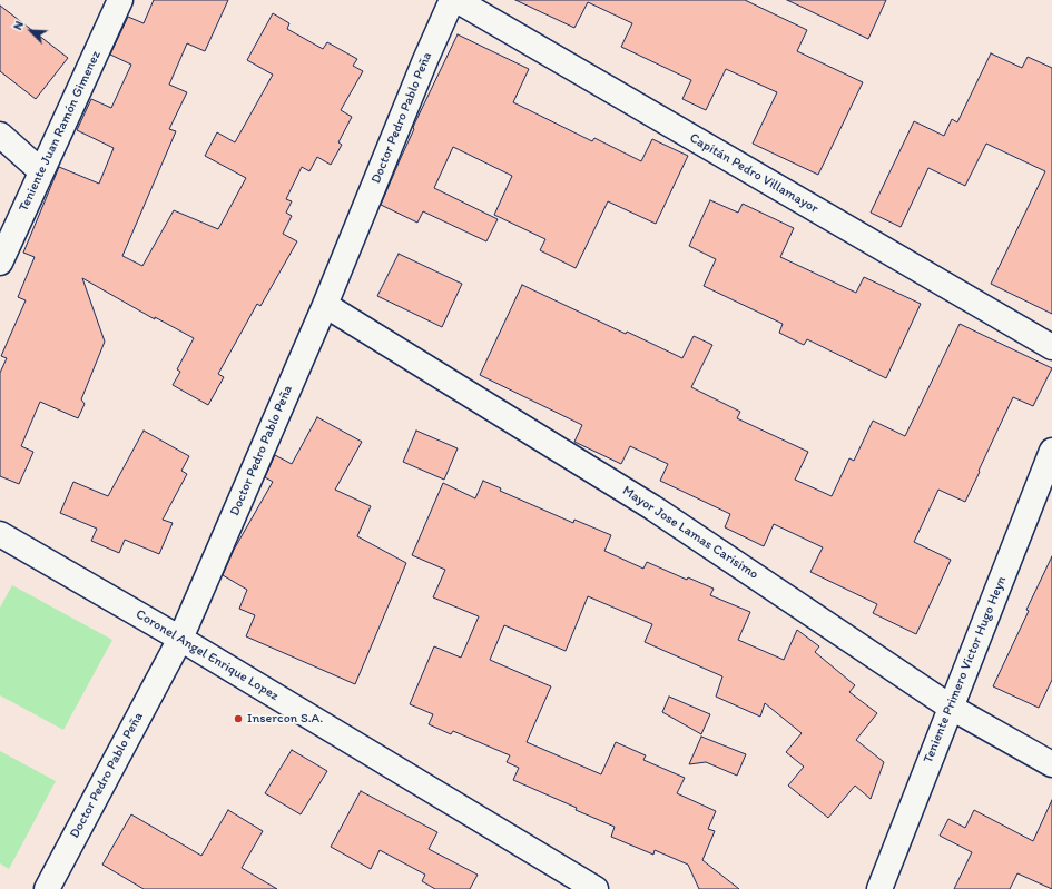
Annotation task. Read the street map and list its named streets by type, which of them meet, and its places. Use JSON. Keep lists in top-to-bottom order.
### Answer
{
  "streets": {
    "street": [
      "Doctor Pedro Pablo Peña",
      "Teniente Juan Ramón Gimenez",
      "Capitán Pedro Villamayor",
      "Mayor Jose Lamas Carisimo",
      "Coronel Angel Enrique Lopez",
      "Teniente Primero Victor Hugo Heyn"
    ]
  },
  "crossings": [
    ["Doctor Pedro Pablo Peña", "Mayor Jose Lamas Carisimo"],
    ["Doctor Pedro Pablo Peña", "Coronel Angel Enrique Lopez"],
    ["Mayor Jose Lamas Carisimo", "Teniente Primero Victor Hugo Heyn"]
  ],
  "places": ["Insercon S.A."],
  "north": "top left"
}
